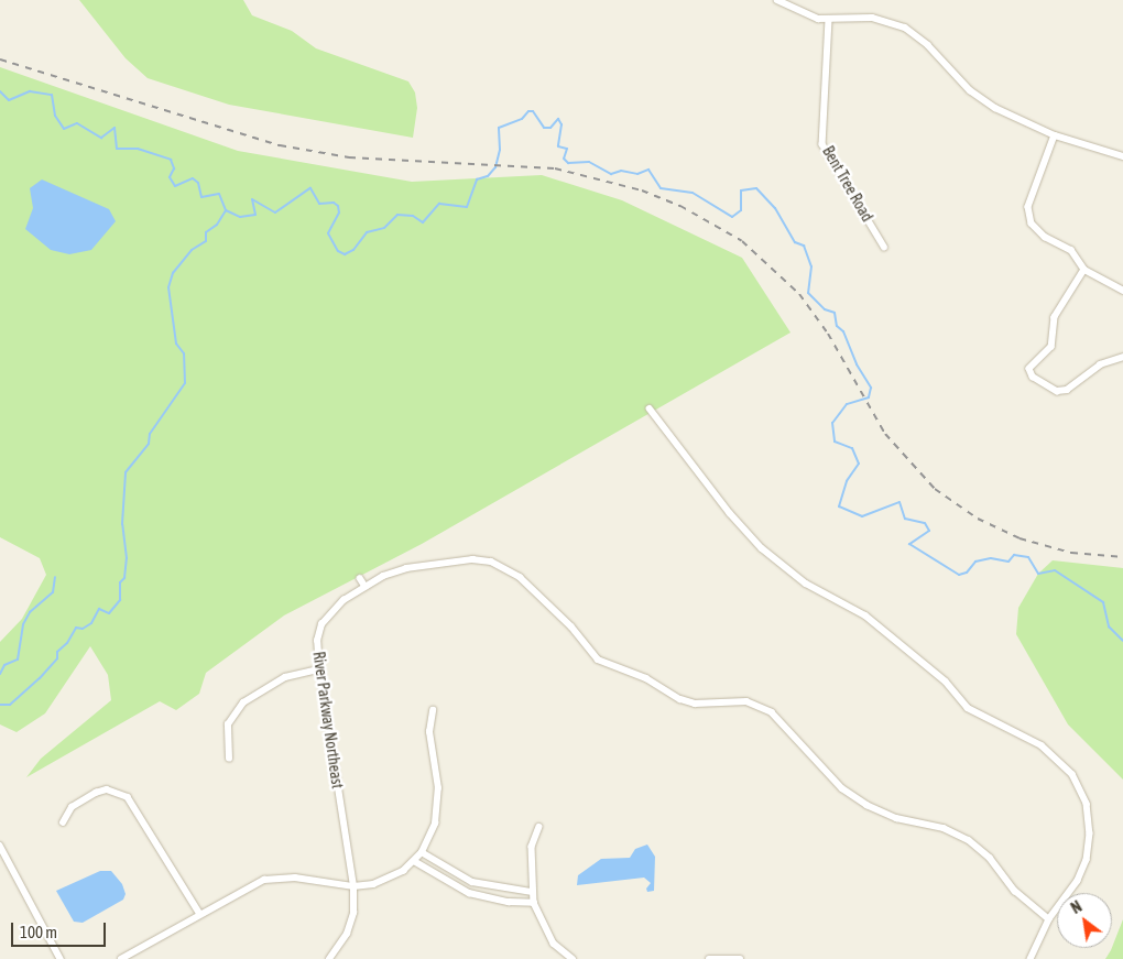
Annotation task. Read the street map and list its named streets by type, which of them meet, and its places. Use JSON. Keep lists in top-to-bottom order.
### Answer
{
  "streets": {
    "street": ["Bent Tree Road", "River Parkway Northeast"]
  },
  "scale_bar": "100 m",
  "north": "top left"
}
